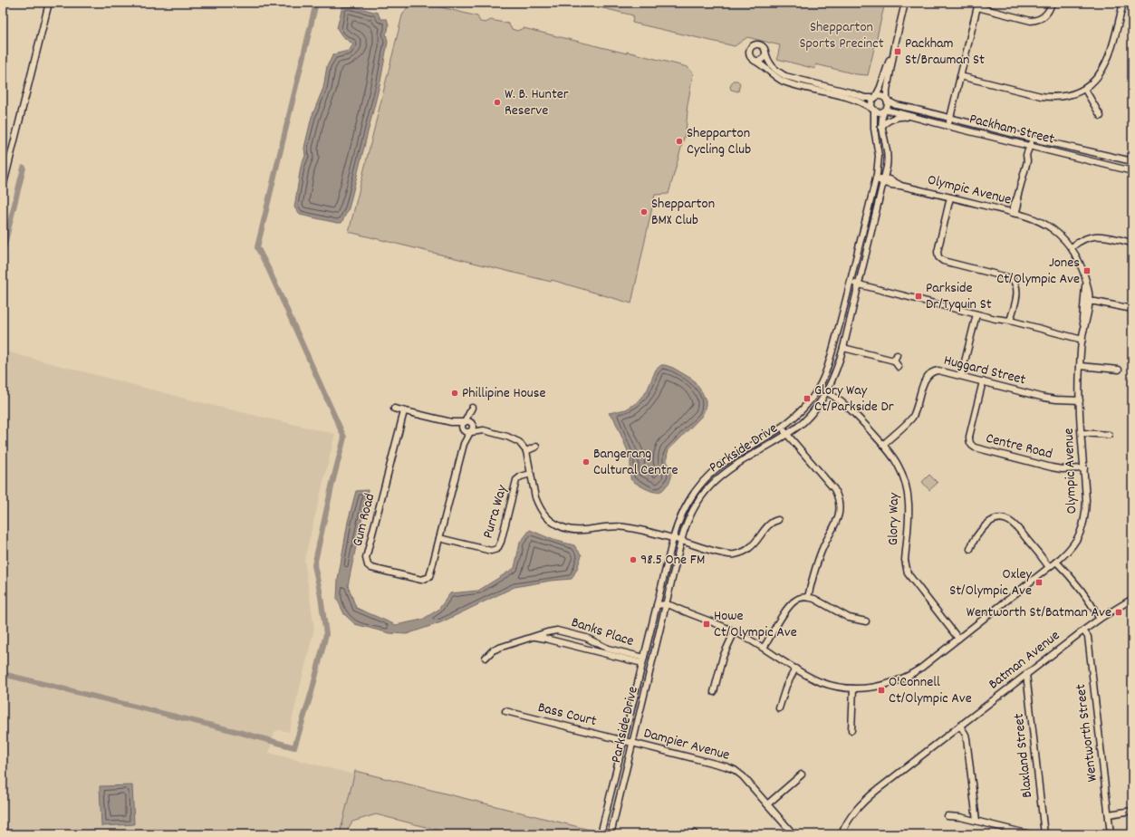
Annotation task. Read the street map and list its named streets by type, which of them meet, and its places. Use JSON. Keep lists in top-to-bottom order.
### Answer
{
  "streets": {
    "street": [
      "Packham Street",
      "Olympic Avenue",
      "Huggard Street",
      "Centre Road",
      "Parkside Drive",
      "Purra Way",
      "Glory Way",
      "Gum Road",
      "Banks Place",
      "Batman Avenue",
      "Bass Court",
      "Wentworth Street",
      "Dampier Avenue",
      "Blaxland Street"
    ]
  },
  "crossings": [
    ["Packham Street", "Parkside Drive"],
    ["Olympic Avenue", "Huggard Street"],
    ["Olympic Avenue", "Centre Road"],
    ["Olympic Avenue", "Parkside Drive"],
    ["Olympic Avenue", "Glory Way"],
    ["Huggard Street", "Centre Road"],
    ["Huggard Street", "Glory Way"],
    ["Parkside Drive", "Glory Way"],
    ["Parkside Drive", "Banks Place"],
    ["Parkside Drive", "Bass Court"],
    ["Parkside Drive", "Dampier Avenue"],
    ["Purra Way", "Gum Road"],
    ["Batman Avenue", "Wentworth Street"],
    ["Batman Avenue", "Blaxland Street"],
    ["Bass Court", "Dampier Avenue"]
  ],
  "parks": ["Shepparton Sports Precinct"],
  "places": {
    "transit": [
      "Packham St/Brauman St",
      "Jones Ct/Olympic Ave",
      "Parkside Dr/Tyquin St",
      "Glory Way Ct/Parkside Dr",
      "Oxley St/Olympic Ave",
      "Wentworth St/Batman Ave",
      "Howe Ct/Olympic Ave",
      "O'Connell Ct/Olympic Ave"
    ],
    "other": [
      "W. B. Hunter Reserve",
      "Shepparton Cycling Club",
      "Shepparton BMX Club",
      "Phillipine House",
      "Bangerang Cultural Centre",
      "98.5 One FM"
    ]
  }
}
